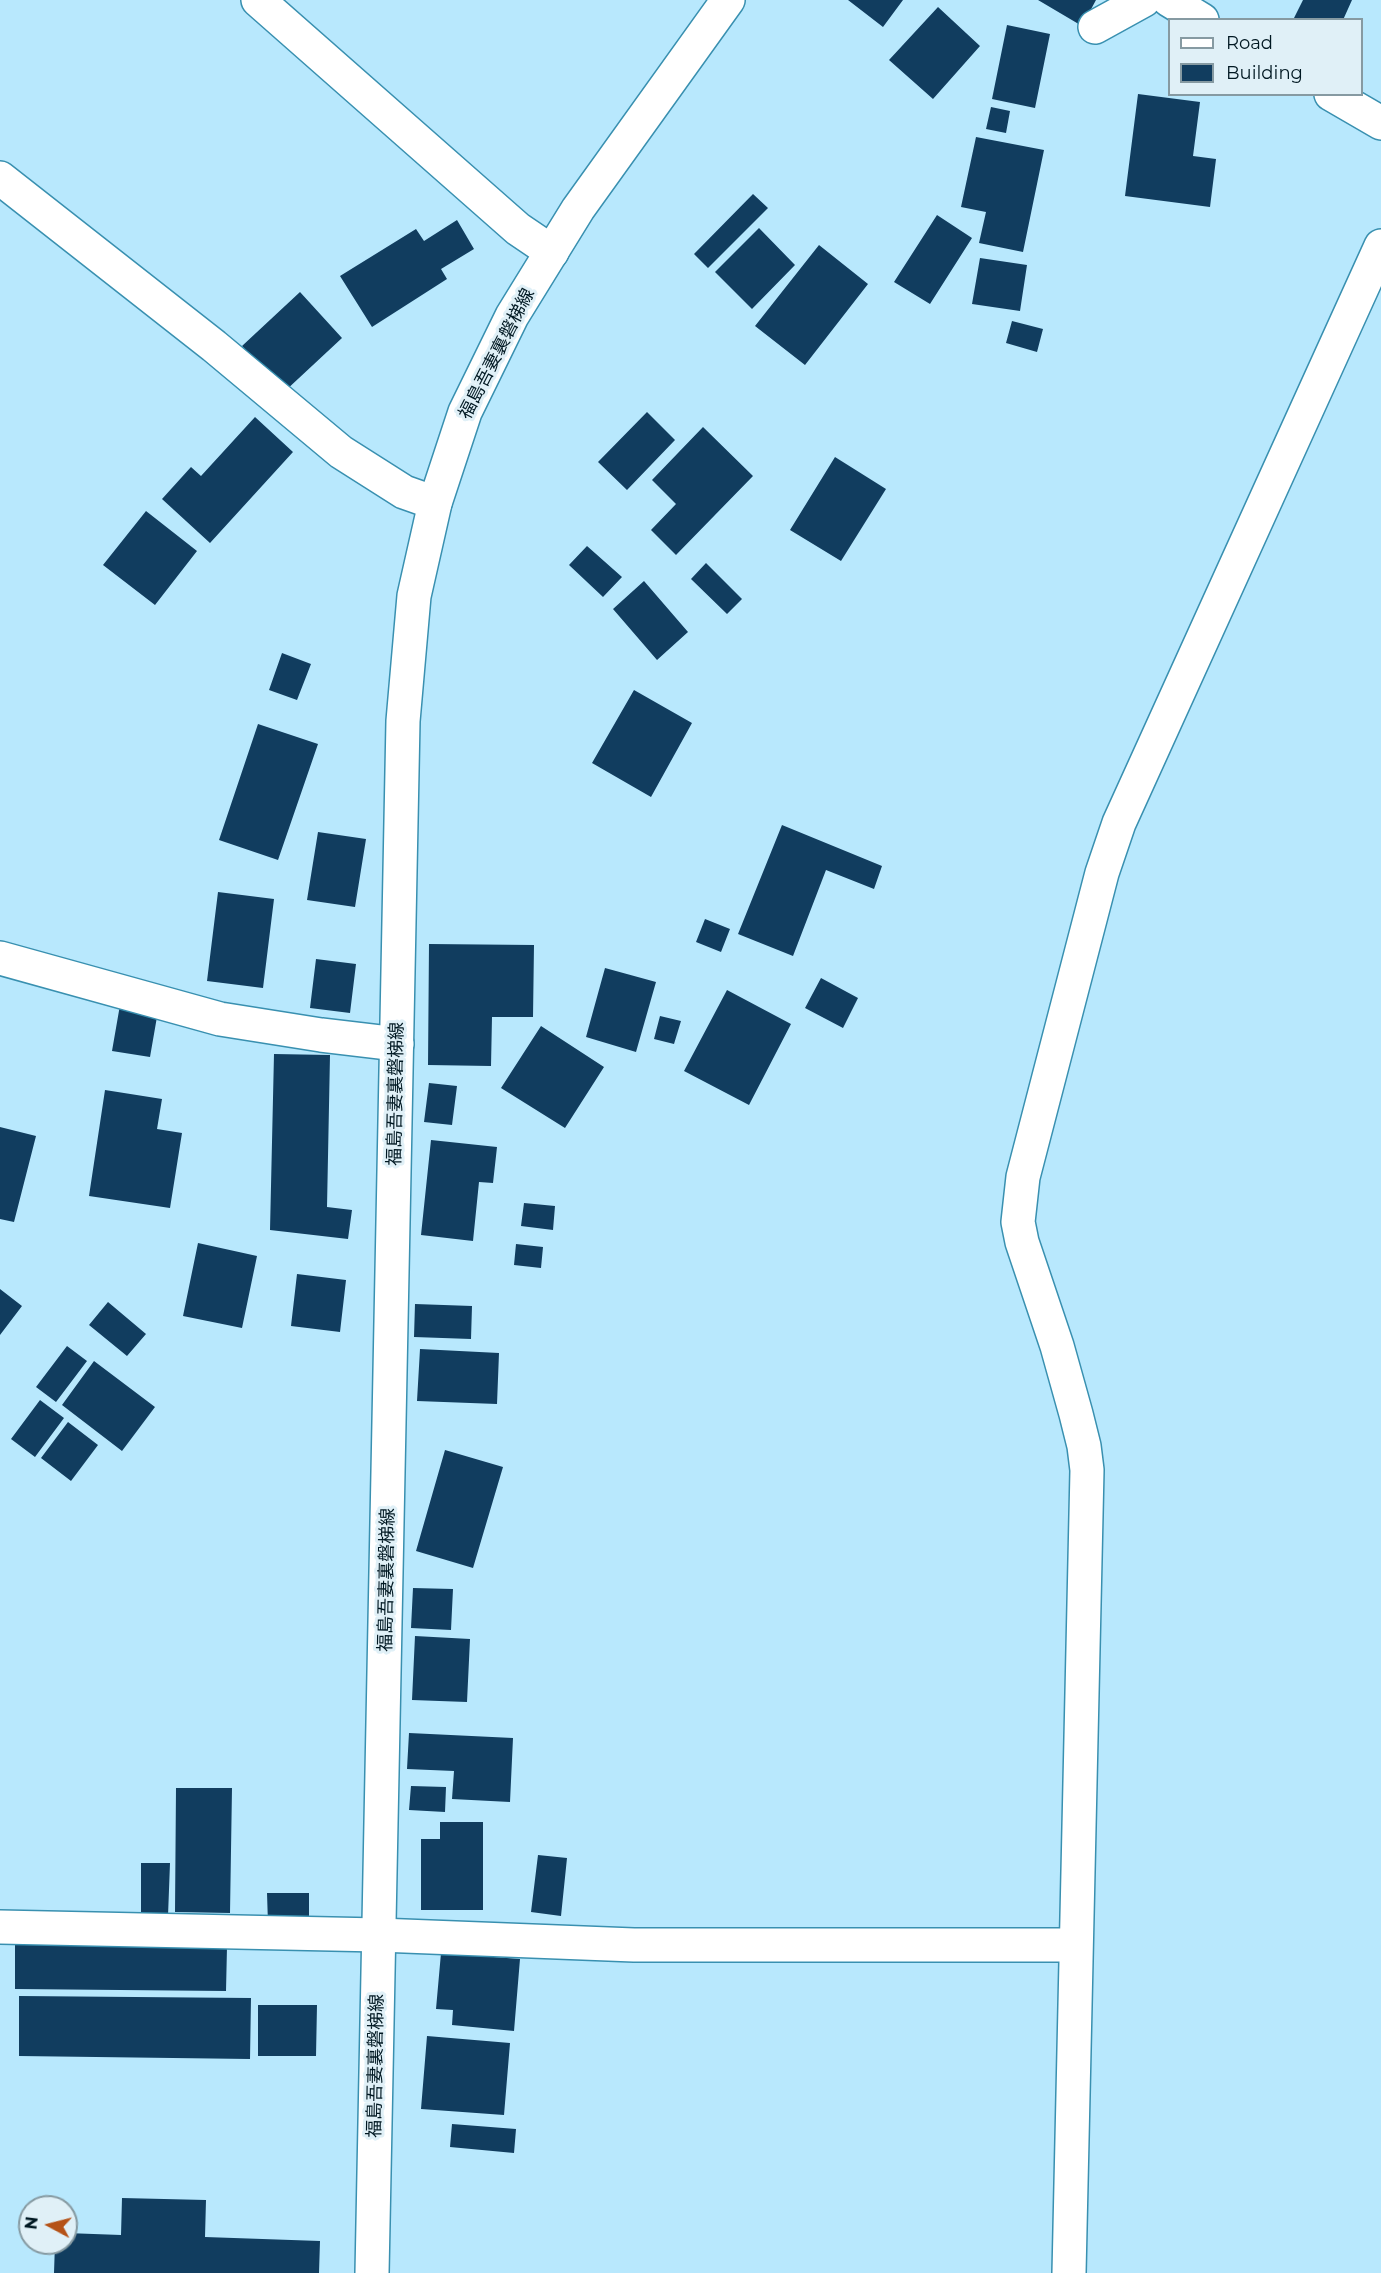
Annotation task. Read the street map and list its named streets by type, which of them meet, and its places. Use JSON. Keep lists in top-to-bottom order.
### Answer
{
  "streets": {
    "street": ["福島吾妻裏磐梯線"]
  },
  "legend": ["Road", "Building"],
  "north": "left"
}
